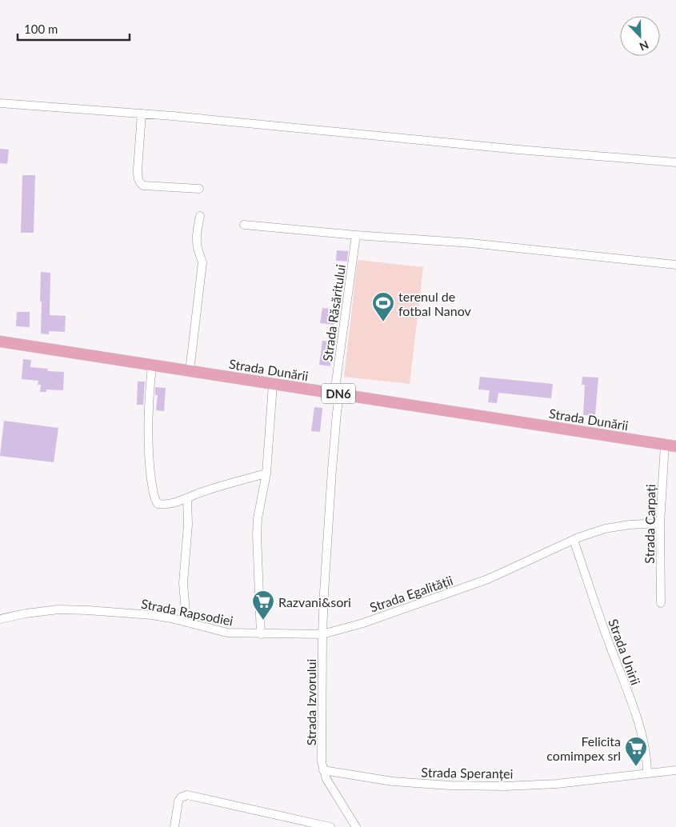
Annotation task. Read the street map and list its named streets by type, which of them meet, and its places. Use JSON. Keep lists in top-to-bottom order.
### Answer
{
  "streets": {
    "main road": ["Strada Dunării", "DN6"],
    "street": [
      "Strada Răsăritului",
      "Strada Carpați",
      "Strada Egalității",
      "Strada Rapsodiei",
      "Strada Unirii",
      "Strada Izvorului",
      "Strada Speranței"
    ]
  },
  "crossings": [
    ["Strada Răsăritului", "Strada Dunării"],
    ["Strada Dunării", "Strada Carpați"],
    ["Strada Carpați", "Strada Egalității"],
    ["Strada Egalității", "Strada Rapsodiei"],
    ["Strada Egalității", "Strada Unirii"],
    ["Strada Egalității", "Strada Izvorului"],
    ["Strada Rapsodiei", "Strada Izvorului"],
    ["Strada Unirii", "Strada Speranței"],
    ["Strada Izvorului", "Strada Speranței"]
  ],
  "places": {
    "sports": ["terenul de fotbal Nanov"],
    "supermarket": ["Razvani&sori", "Felicita comimpex srl"]
  },
  "scale_bar": "100 m",
  "north": "bottom right"
}
